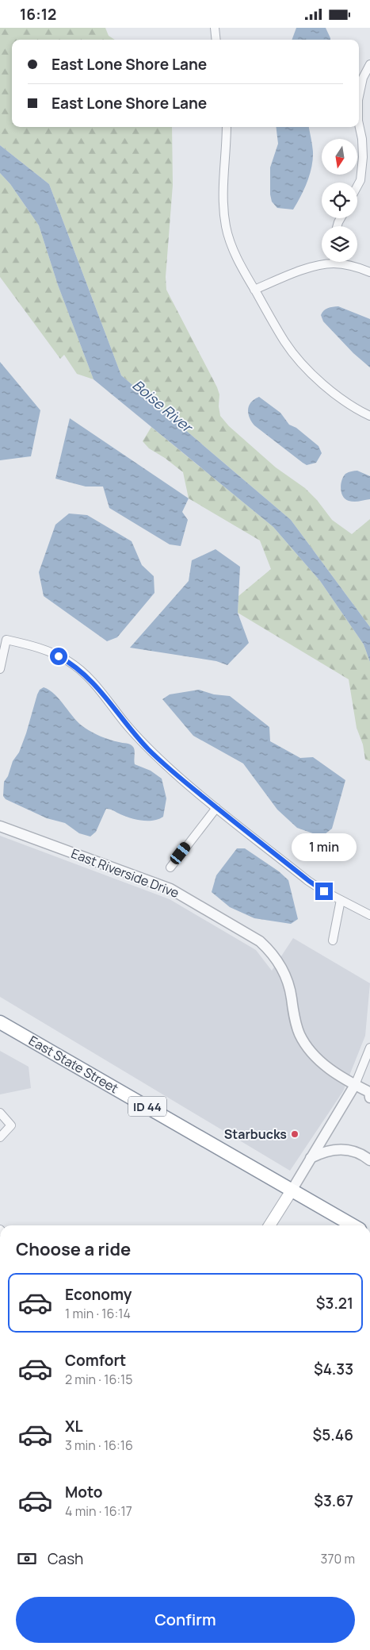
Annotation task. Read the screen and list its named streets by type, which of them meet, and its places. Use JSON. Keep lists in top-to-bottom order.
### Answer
{
  "streets": {
    "highway": ["East State Street", "ID 44"],
    "street": ["East Riverside Drive"]
  },
  "crossings": [
    ["East State Street", "ID 44"]
  ],
  "water": ["Boise River"],
  "places": ["Starbucks"],
  "north": "bottom",
  "page": {
    "status": "16:12",
    "banner": ["East Lone Shore Lane", "East Lone Shore Lane"],
    "bubble": "1 min",
    "heading": "Choose a ride",
    "list": [
      {
        "name": "Economy",
        "note": "1 min · 16:14",
        "value": "$3.21"
      },
      {
        "name": "Comfort",
        "note": "2 min · 16:15",
        "value": "$4.33"
      },
      {
        "name": "XL",
        "note": "3 min · 16:16",
        "value": "$5.46"
      },
      {
        "name": "Moto",
        "note": "4 min · 16:17",
        "value": "$3.67"
      }
    ],
    "pay": ["Cash", "370 m"],
    "buttons": "Confirm"
  }
}
